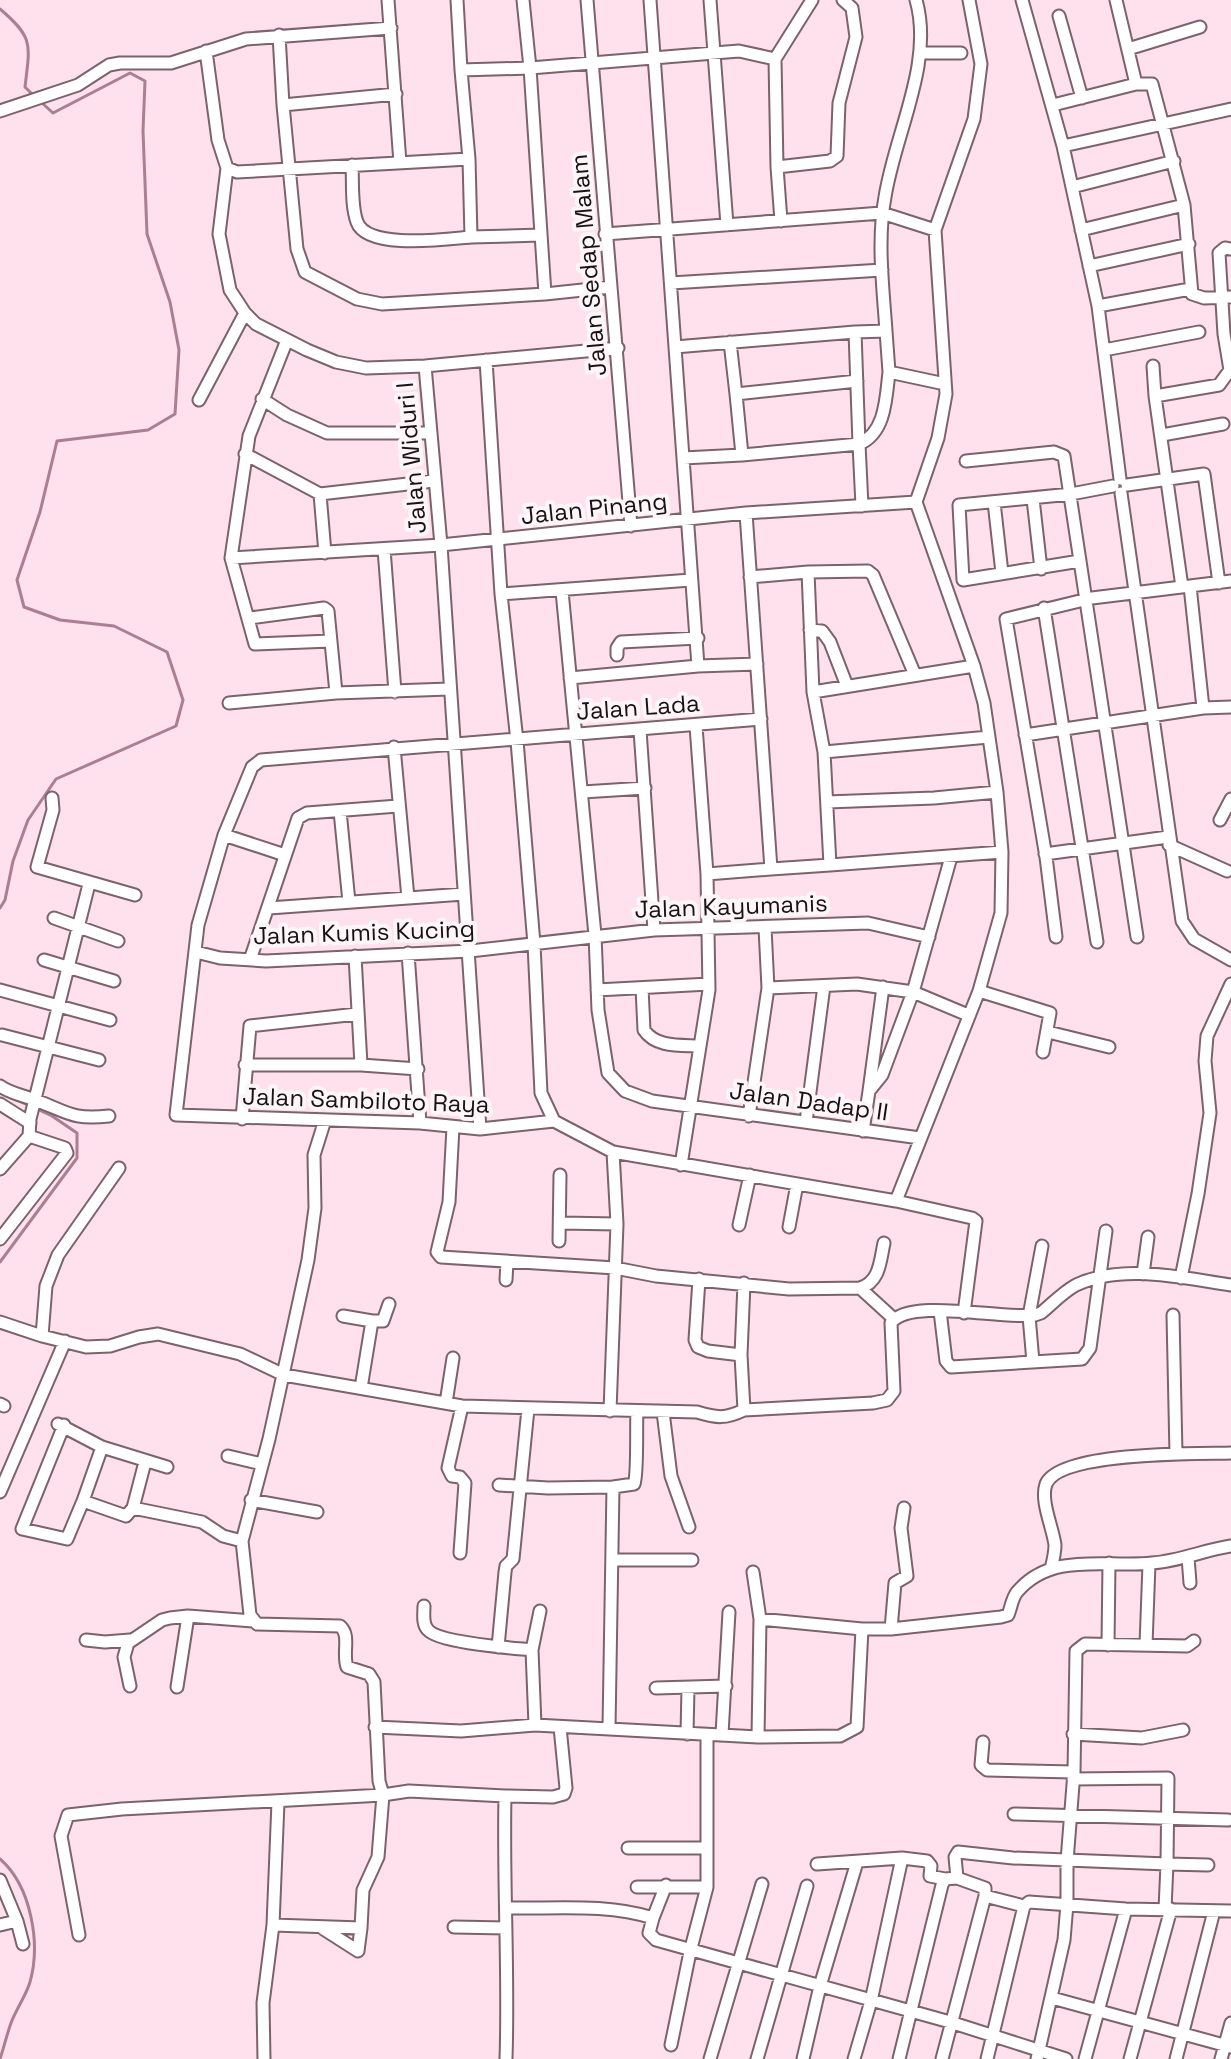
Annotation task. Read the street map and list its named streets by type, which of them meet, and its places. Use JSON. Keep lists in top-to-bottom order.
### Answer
{
  "streets": {
    "street": [
      "Jalan Sedap Malam",
      "Jalan Widuri I",
      "Jalan Pinang",
      "Jalan Lada",
      "Jalan Kayumanis",
      "Jalan Kumis Kucing",
      "Jalan Sambiloto Raya",
      "Jalan Dadap II"
    ]
  },
  "crossings": [
    ["Jalan Sedap Malam", "Jalan Pinang"],
    ["Jalan Widuri I", "Jalan Pinang"],
    ["Jalan Widuri I", "Jalan Lada"],
    ["Jalan Widuri I", "Jalan Kumis Kucing"],
    ["Jalan Widuri I", "Jalan Sambiloto Raya"],
    ["Jalan Lada", "Jalan Dadap II"],
    ["Jalan Kayumanis", "Jalan Kumis Kucing"],
    ["Jalan Kayumanis", "Jalan Dadap II"],
    ["Jalan Kumis Kucing", "Jalan Sambiloto Raya"]
  ]
}
